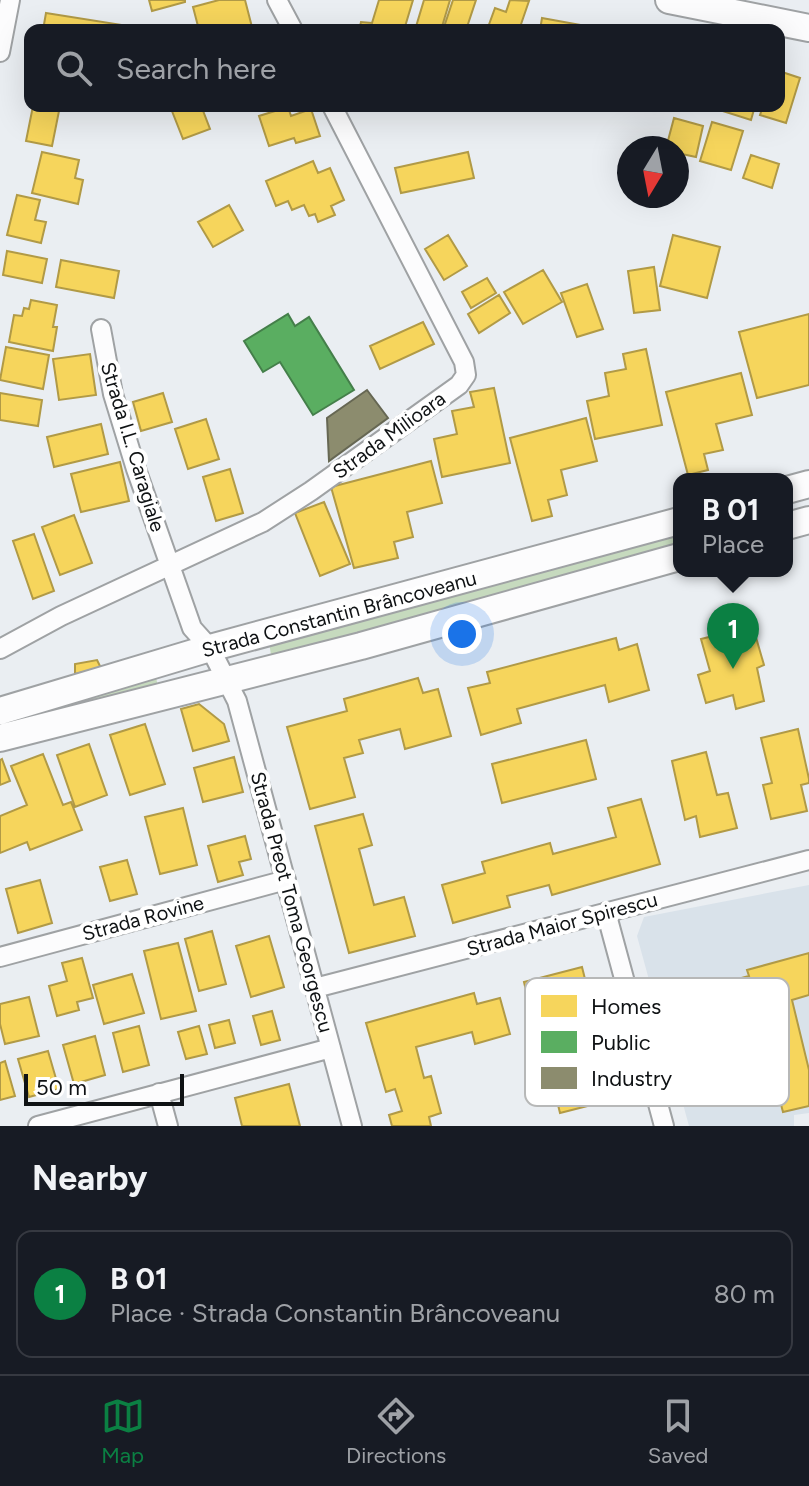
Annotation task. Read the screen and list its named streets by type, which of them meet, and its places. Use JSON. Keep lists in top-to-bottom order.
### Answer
{
  "streets": {
    "main road": ["Strada Constantin Brâncoveanu"],
    "street": [
      "Strada Milioara",
      "Strada I.L. Caragiale",
      "Strada Preot Toma Georgescu",
      "Strada Rovine",
      "Strada Maior Spirescu"
    ]
  },
  "crossings": [
    ["Strada Milioara", "Strada I.L. Caragiale"],
    ["Strada Constantin Brâncoveanu", "Strada Preot Toma Georgescu"],
    ["Strada Preot Toma Georgescu", "Strada Rovine"],
    ["Strada Preot Toma Georgescu", "Strada Maior Spirescu"]
  ],
  "legend": ["Homes", "Public", "Industry"],
  "scale_bar": "50 m",
  "north": "bottom",
  "page": {
    "search": "Search here",
    "popup": ["B 01", "Place"],
    "pins": "1",
    "scale": "50 m",
    "heading": "Nearby",
    "list": [
      {
        "mark": "1",
        "name": "B 01",
        "note": "Place · Strada Constantin Brâncoveanu",
        "value": "80 m"
      }
    ],
    "nav": ["Map", "Directions", "Saved"]
  }
}
